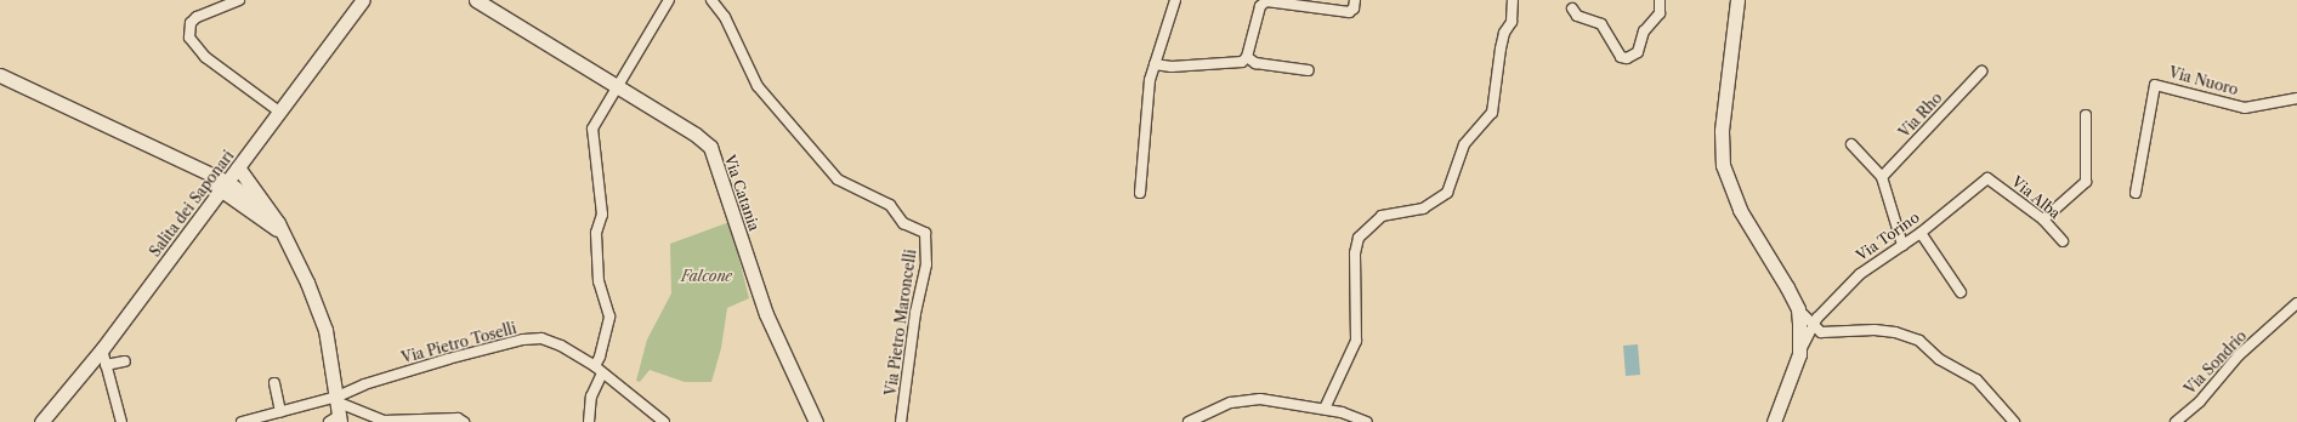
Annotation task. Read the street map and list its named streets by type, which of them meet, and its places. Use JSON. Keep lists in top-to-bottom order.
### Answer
{
  "streets": {
    "main road": ["Via Catania", "Salita dei Saponari"],
    "street": [
      "Via Nuoro",
      "Via Rho",
      "Via Alba",
      "Via Torino",
      "Via Pietro Maroncelli",
      "Via Pietro Toselli",
      "Via Sondrio"
    ]
  },
  "crossings": [
    ["Via Alba", "Via Torino"]
  ],
  "parks": ["Falcone"]
}
